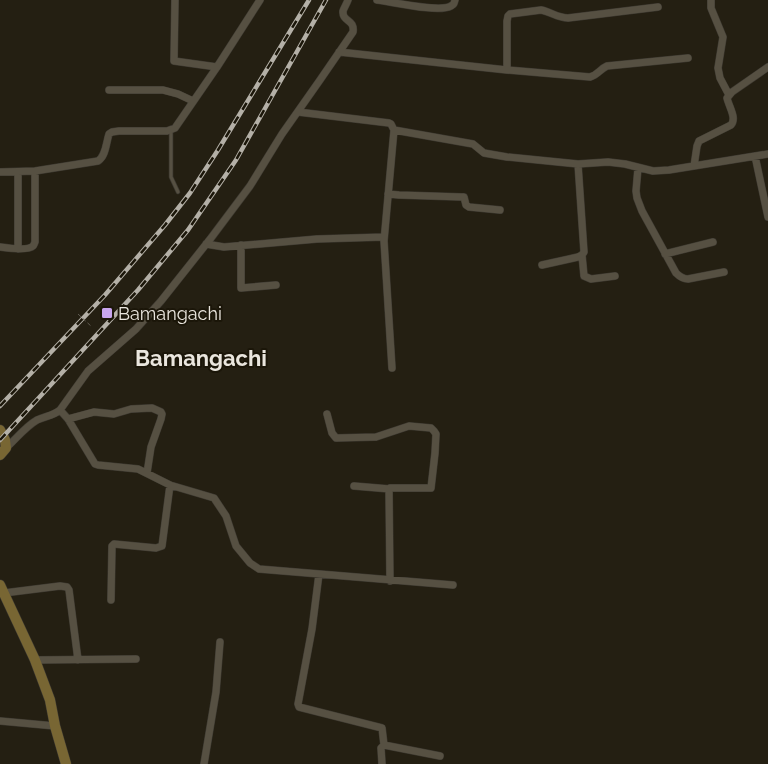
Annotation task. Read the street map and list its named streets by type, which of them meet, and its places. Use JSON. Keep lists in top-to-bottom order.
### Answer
{
  "districts": ["Bamangachi"],
  "places": {
    "transit": ["Bamangachi"]
  }
}
